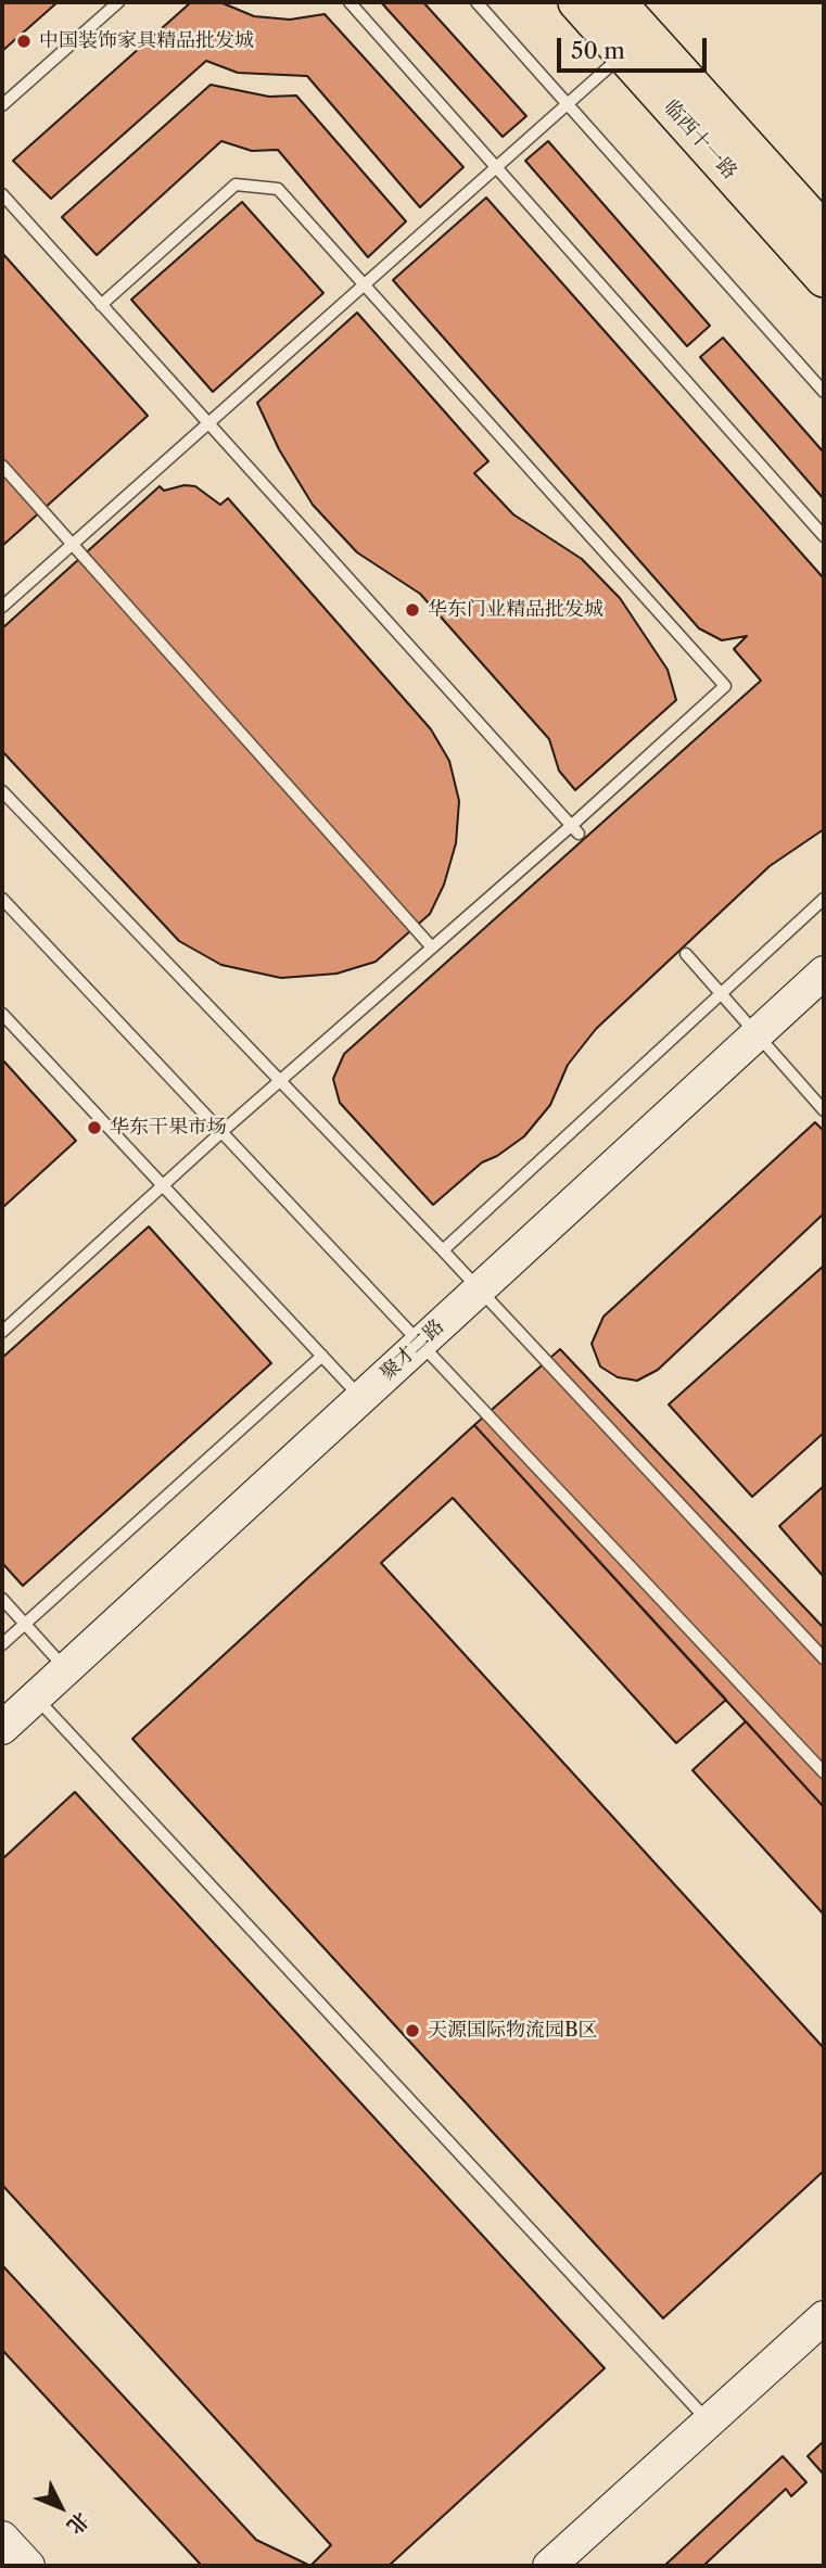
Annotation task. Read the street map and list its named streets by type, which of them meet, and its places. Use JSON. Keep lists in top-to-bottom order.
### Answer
{
  "streets": {
    "main road": ["临西十一路"],
    "street": ["聚才二路"]
  },
  "places": [
    "中国装饰家具精品批发城",
    "华东门业精品批发城",
    "华东干果市场",
    "天源国际物流园B区"
  ],
  "scale_bar": "50 m",
  "north": "bottom right"
}
